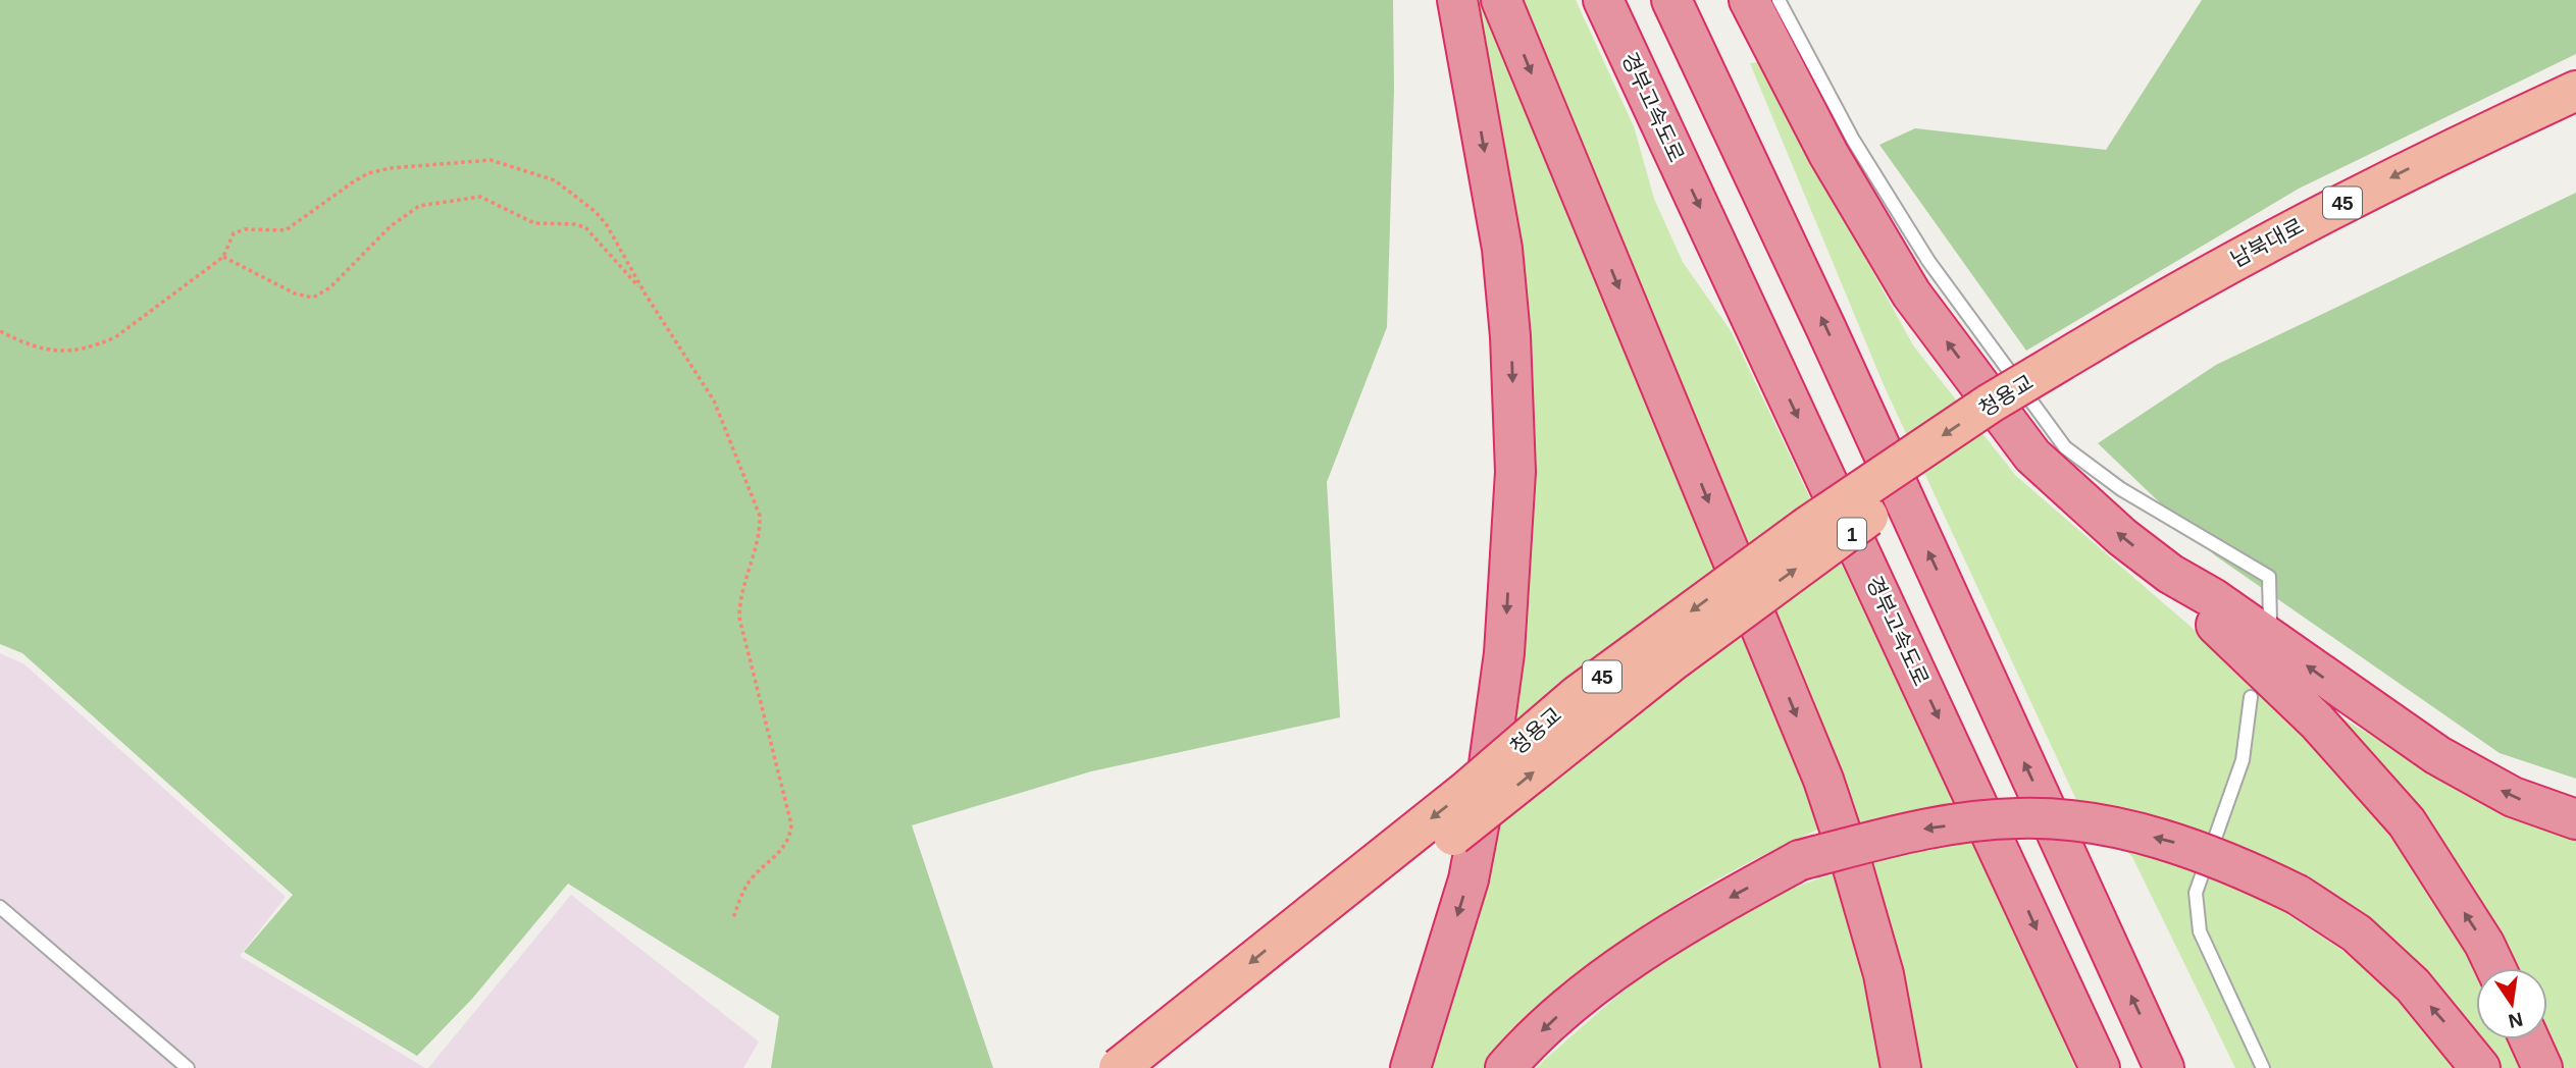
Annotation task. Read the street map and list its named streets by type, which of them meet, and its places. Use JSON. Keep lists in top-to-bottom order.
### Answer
{
  "streets": {
    "highway": [
      "경부고속도로",
      "45",
      "남북대로",
      "청용교",
      "1"
    ]
  },
  "crossings": [
    ["남북대로", "청용교"]
  ],
  "north": "bottom"
}
